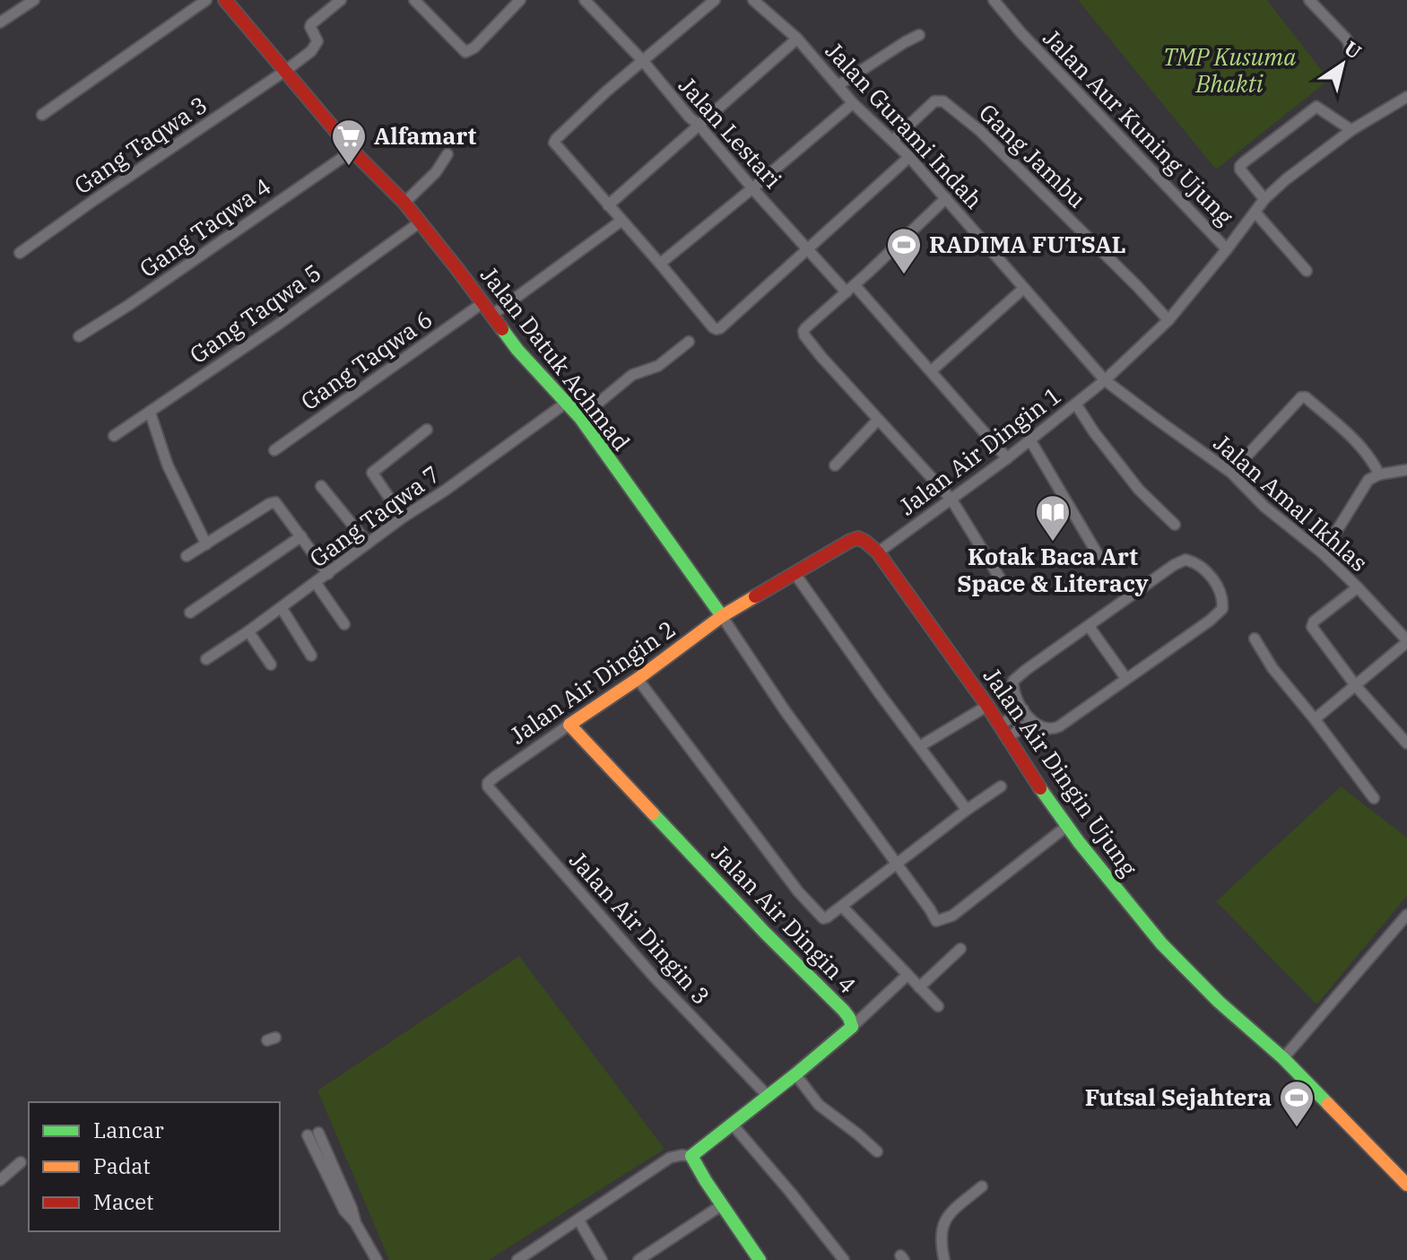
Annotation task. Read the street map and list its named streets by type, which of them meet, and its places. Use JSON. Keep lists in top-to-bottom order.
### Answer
{
  "streets": {
    "street": [
      "Jalan Gurami Indah",
      "Jalan Aur Kuning Ujung",
      "Jalan Lestari",
      "Gang Taqwa 3",
      "Gang Jambu",
      "Gang Taqwa 4",
      "Gang Taqwa 5",
      "Jalan Datuk Achmad",
      "Gang Taqwa 6",
      "Jalan Air Dingin 1",
      "Jalan Amal Ikhlas",
      "Gang Taqwa 7",
      "Jalan Air Dingin 2",
      "Jalan Air Dingin Ujung",
      "Jalan Air Dingin 4",
      "Jalan Air Dingin 3"
    ]
  },
  "crossings": [
    ["Jalan Gurami Indah", "Gang Jambu"],
    ["Jalan Gurami Indah", "Jalan Air Dingin 1"],
    ["Jalan Gurami Indah", "Jalan Amal Ikhlas"],
    ["Jalan Aur Kuning Ujung", "Jalan Air Dingin 1"],
    ["Jalan Lestari", "Jalan Air Dingin 1"],
    ["Gang Taqwa 3", "Jalan Datuk Achmad"],
    ["Gang Jambu", "Jalan Air Dingin 1"],
    ["Gang Taqwa 4", "Jalan Datuk Achmad"],
    ["Gang Taqwa 5", "Jalan Datuk Achmad"],
    ["Jalan Datuk Achmad", "Gang Taqwa 6"],
    ["Jalan Datuk Achmad", "Gang Taqwa 7"],
    ["Jalan Datuk Achmad", "Jalan Air Dingin 2"],
    ["Jalan Air Dingin 1", "Jalan Amal Ikhlas"],
    ["Jalan Air Dingin 1", "Jalan Air Dingin Ujung"],
    ["Jalan Air Dingin 2", "Jalan Air Dingin 4"],
    ["Jalan Air Dingin 2", "Jalan Air Dingin 3"],
    ["Jalan Air Dingin 4", "Jalan Air Dingin 3"]
  ],
  "parks": ["TMP Kusuma Bhakti"],
  "places": {
    "supermarket": ["Alfamart"],
    "sports": ["RADIMA FUTSAL", "Futsal Sejahtera"],
    "library": ["Kotak Baca Art Space & Literacy"]
  },
  "legend": ["Lancar", "Padat", "Macet"],
  "north": "top right"
}
